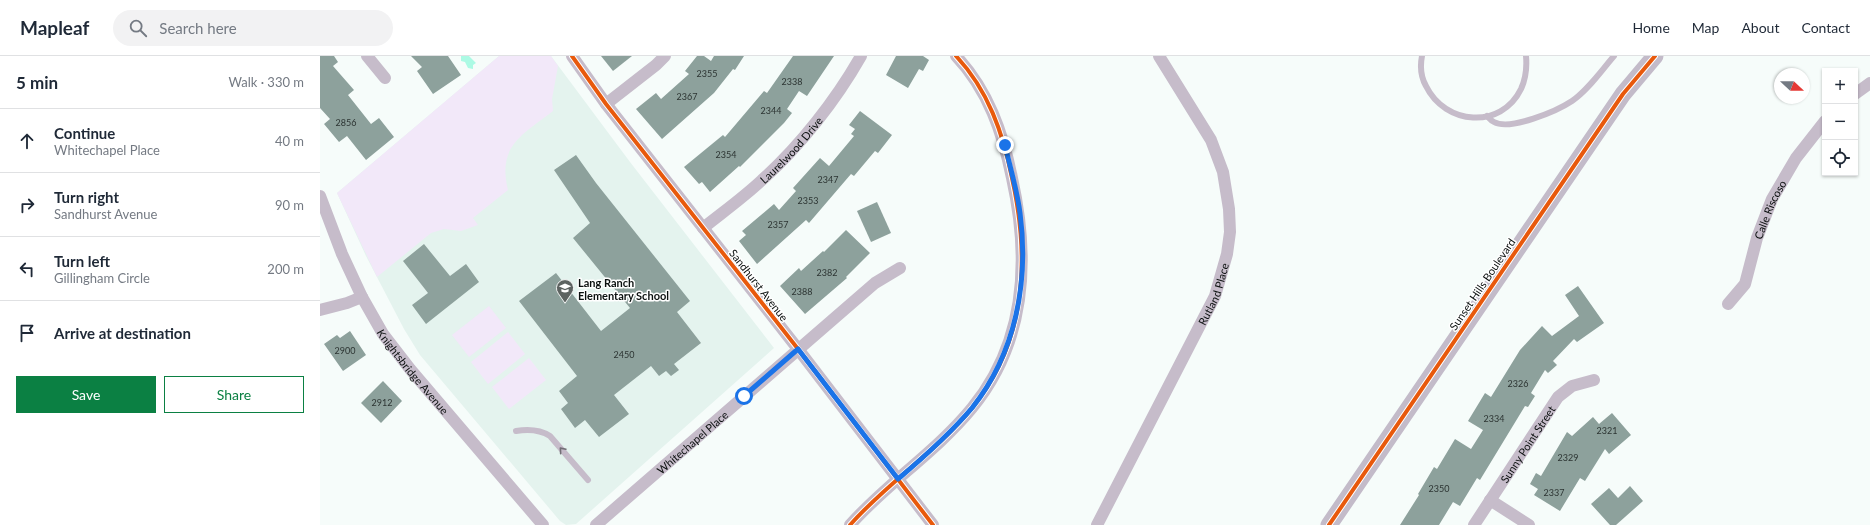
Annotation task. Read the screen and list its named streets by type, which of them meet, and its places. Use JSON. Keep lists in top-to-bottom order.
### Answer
{
  "streets": {
    "street": [
      "Laurelwood Drive",
      "Calle Riscoso",
      "Sunset Hills Boulevard",
      "Sandhurst Avenue",
      "Rutland Place",
      "Knightsbridge Avenue",
      "Whitechapel Place",
      "Sunny Point Street"
    ]
  },
  "crossings": [
    ["Laurelwood Drive", "Sandhurst Avenue"],
    ["Sandhurst Avenue", "Whitechapel Place"]
  ],
  "places": {
    "school or university": ["Lang Ranch Elementary School"]
  },
  "house_numbers": [
    "2355",
    "2338",
    "2367",
    "2344",
    "2856",
    "2354",
    "2347",
    "2353",
    "2357",
    "2382",
    "2388",
    "2900",
    "2450",
    "2326",
    "2912",
    "2334",
    "2321",
    "2329",
    "2350",
    "2337"
  ],
  "north": "right",
  "page": {
    "header": "Mapleaf",
    "search": "Search here",
    "nav": [
      "Home",
      "Map",
      "About",
      "Contact"
    ],
    "heading": ["5 min", "Walk · 330 m"],
    "map_buttons": ["+", "−"],
    "list": [
      ["Continue", "Whitechapel Place", "40 m"],
      ["Turn right", "Sandhurst Avenue", "90 m"],
      ["Turn left", "Gillingham Circle", "200 m"],
      "Arrive at destination"
    ],
    "buttons": ["Save", "Share"]
  }
}
